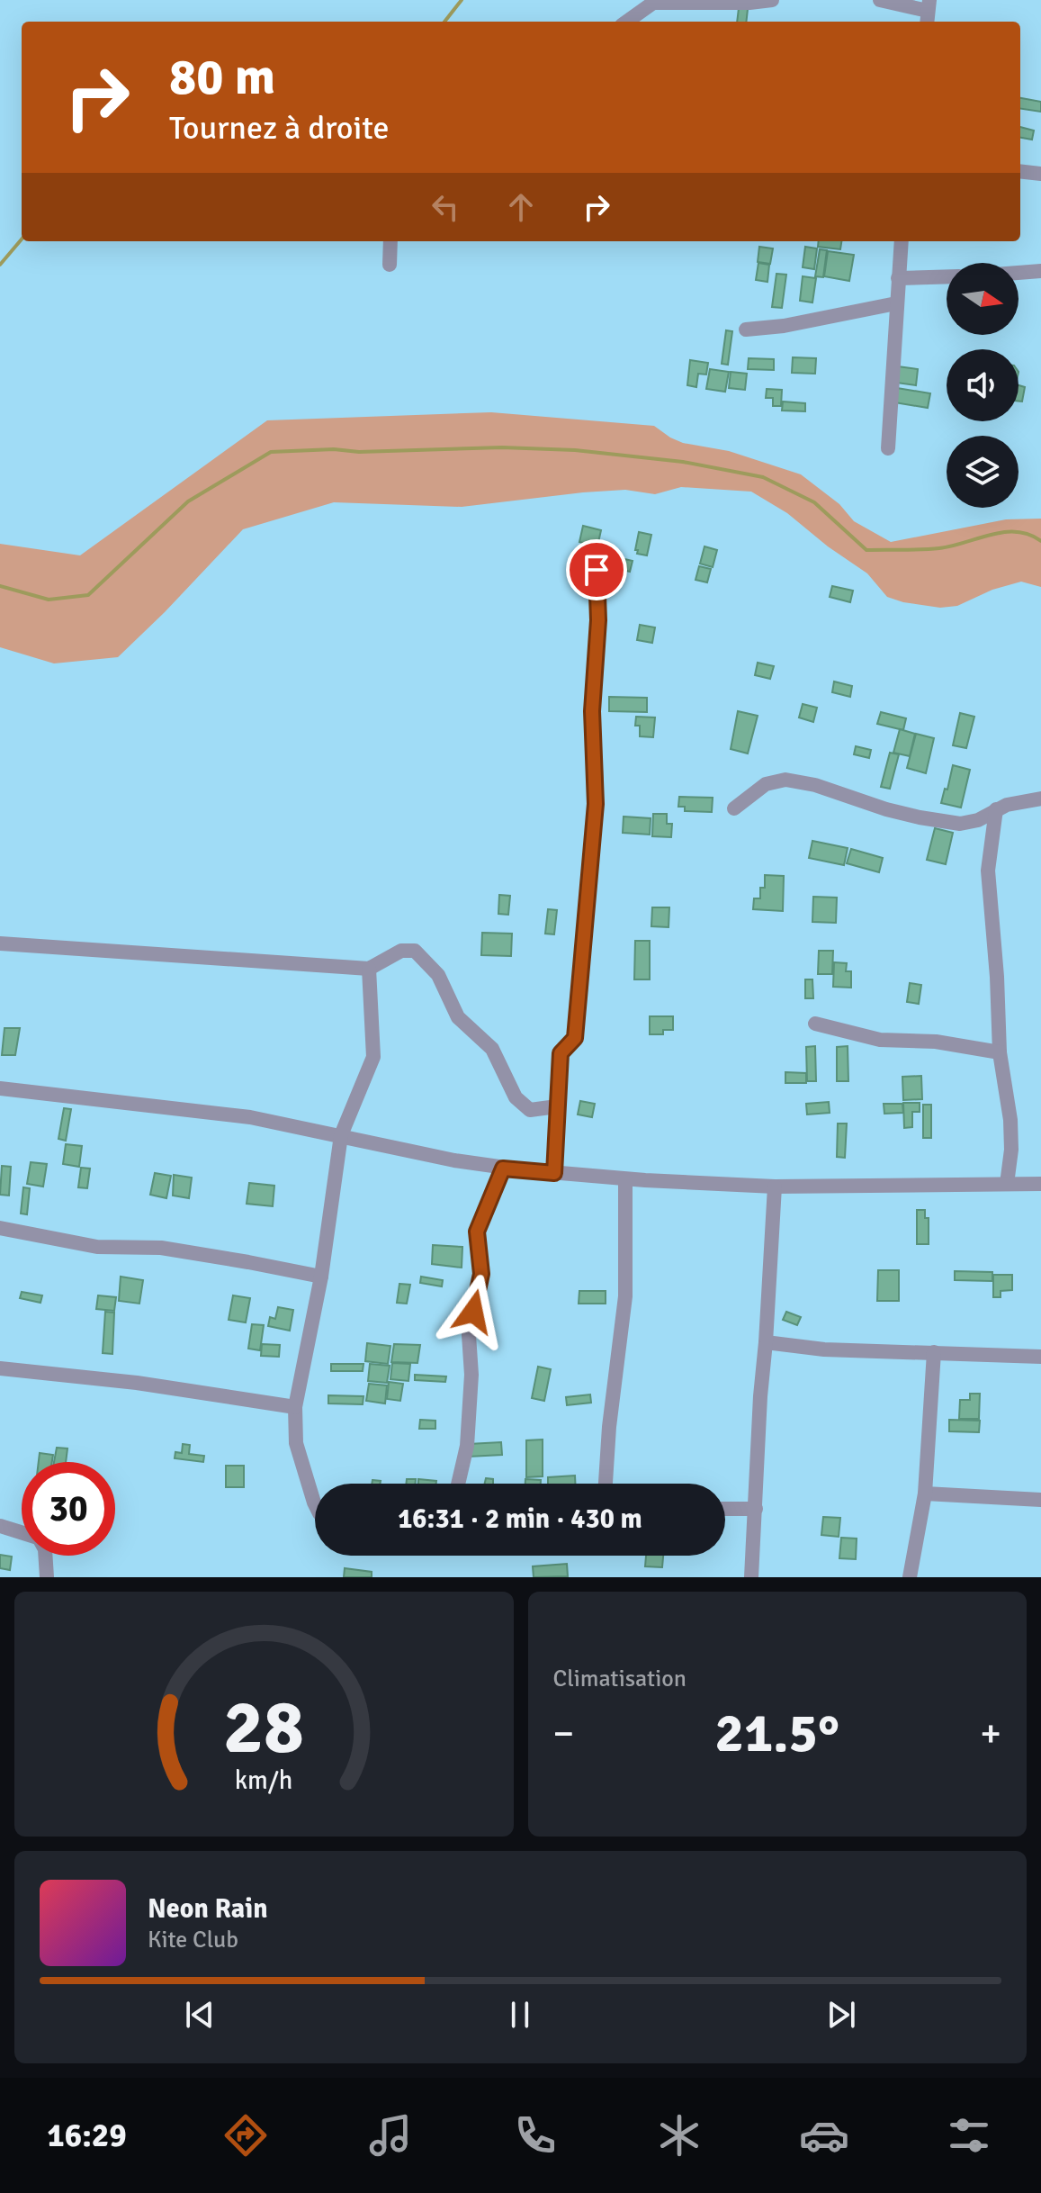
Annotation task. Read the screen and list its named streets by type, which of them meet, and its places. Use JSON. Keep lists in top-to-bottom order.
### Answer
{
  "north": "right",
  "page": {
    "turn": ["80 m", "Tournez à droite"],
    "limit": "30",
    "trip": "16:31 · 2 min · 430 m",
    "tile": "Climatisation",
    "heat": ["−", "21.5°", "+"],
    "song": ["Neon Rain", "Kite Club"],
    "tabs": "16:29",
    "gauge": ["28", "km/h"]
  }
}
